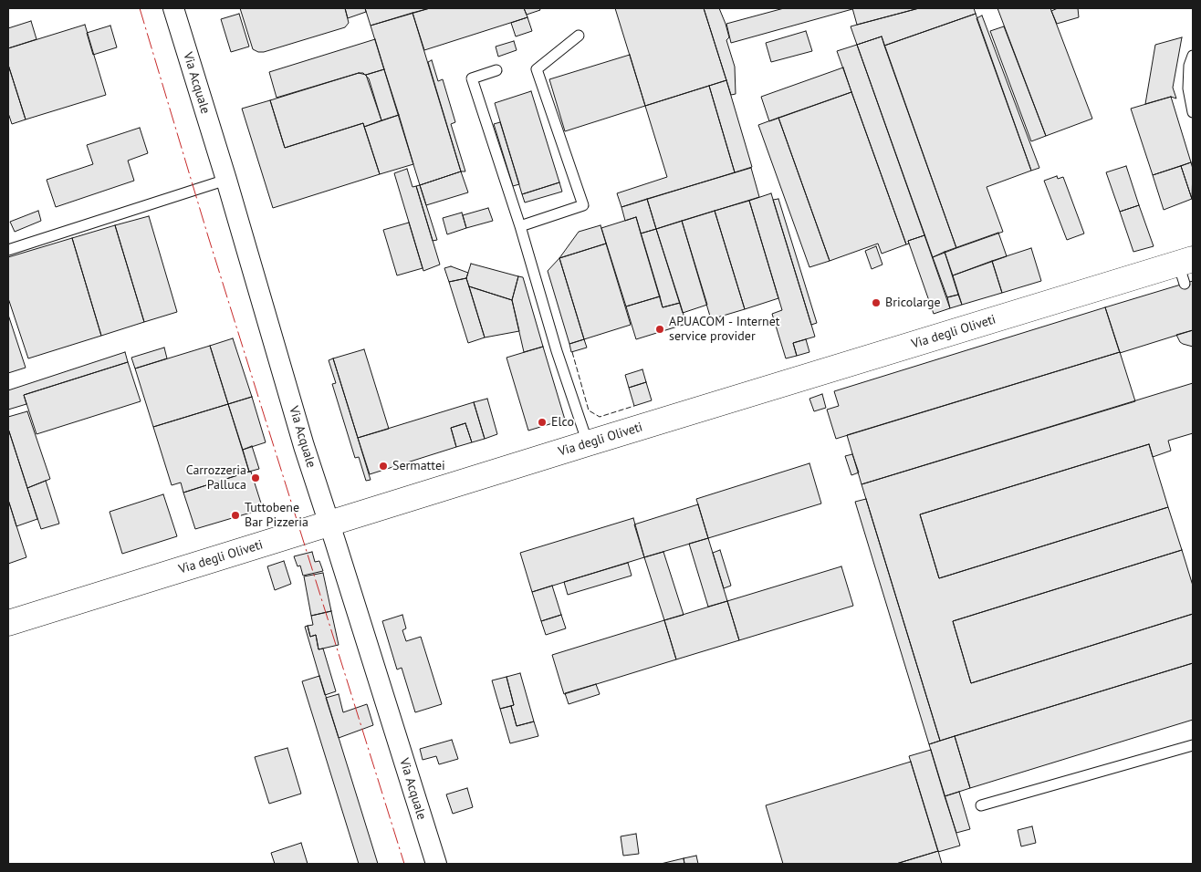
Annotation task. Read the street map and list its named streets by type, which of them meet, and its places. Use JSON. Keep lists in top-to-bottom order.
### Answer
{
  "streets": {
    "main road": ["Via degli Oliveti"],
    "street": ["Via Acquale"]
  },
  "crossings": [
    ["Via Acquale", "Via degli Oliveti"]
  ],
  "places": [
    "Bricolarge",
    "APUACOM - Internet service provider",
    "Elco",
    "Sermattei",
    "Carrozzeria Palluca",
    "Tuttobene Bar Pizzeria"
  ]
}
